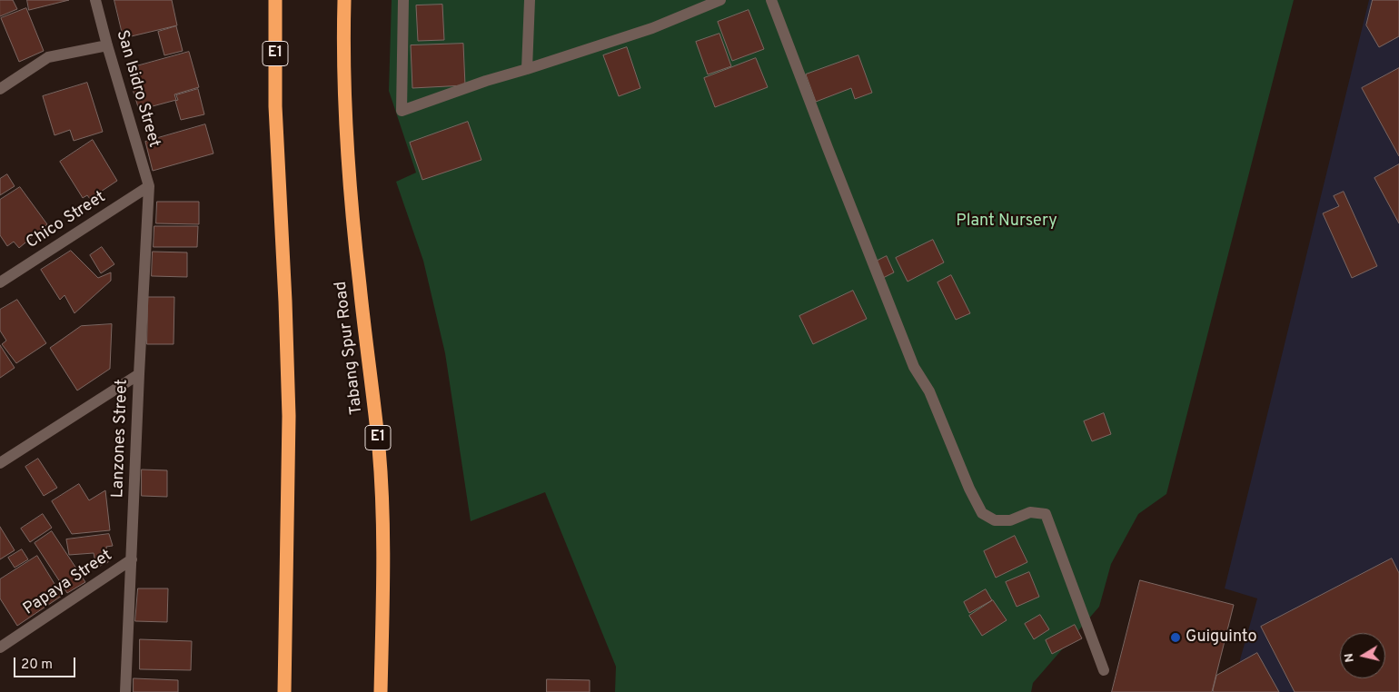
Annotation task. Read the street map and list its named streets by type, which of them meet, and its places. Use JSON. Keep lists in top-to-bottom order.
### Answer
{
  "streets": {
    "highway": ["E1", "Tabang Spur Road"],
    "street": [
      "San Isidro Street",
      "Chico Street",
      "Lanzones Street",
      "Papaya Street"
    ]
  },
  "crossings": [
    ["San Isidro Street", "Chico Street"],
    ["San Isidro Street", "Lanzones Street"],
    ["Chico Street", "Lanzones Street"],
    ["Lanzones Street", "Papaya Street"]
  ],
  "parks": ["Plant Nursery"],
  "places": ["Guiguinto"],
  "scale_bar": "20 m",
  "north": "left"
}
